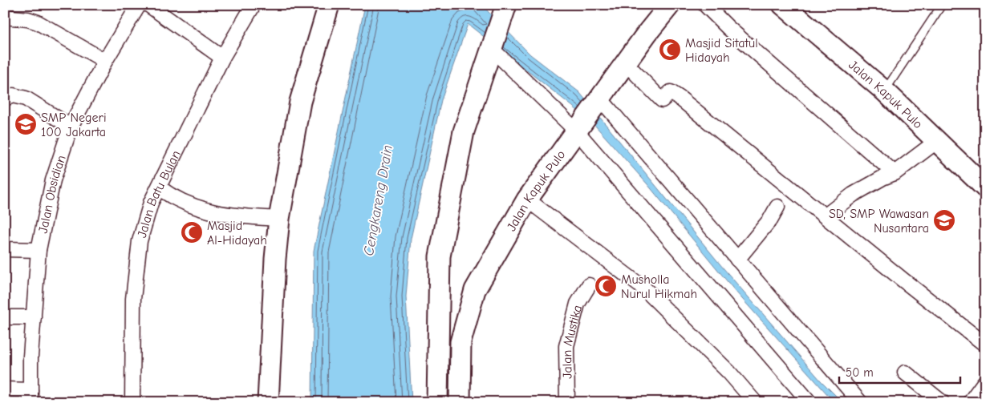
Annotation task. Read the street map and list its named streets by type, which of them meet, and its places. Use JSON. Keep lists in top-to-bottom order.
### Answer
{
  "streets": {
    "main road": ["Jalan Kapuk Pulo"],
    "street": ["Jalan Obsidian", "Jalan Batu Bulan", "Jalan Mustika"]
  },
  "water": ["Cengkareng Drain"],
  "places": {
    "mosque": ["Masjid Sitatul Hidayah", "Masjid Al-Hidayah", "Musholla Nurul Hikmah"],
    "school or university": ["SMP Negeri 100 Jakarta", "SD, SMP Wawasan Nusantara"]
  },
  "scale_bar": "50 m"
}
